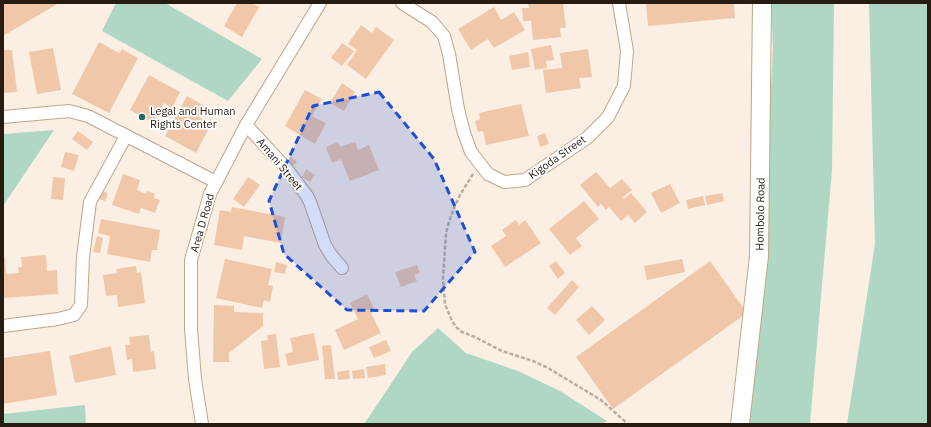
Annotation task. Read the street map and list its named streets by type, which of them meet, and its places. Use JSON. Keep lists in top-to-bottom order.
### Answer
{
  "streets": {
    "street": [
      "Kigoda Street",
      "Amani Street",
      "Hombolo Road",
      "Area D Road"
    ]
  },
  "crossings": [
    ["Amani Street", "Area D Road"]
  ],
  "places": ["Legal and Human Rights Center"]
}
